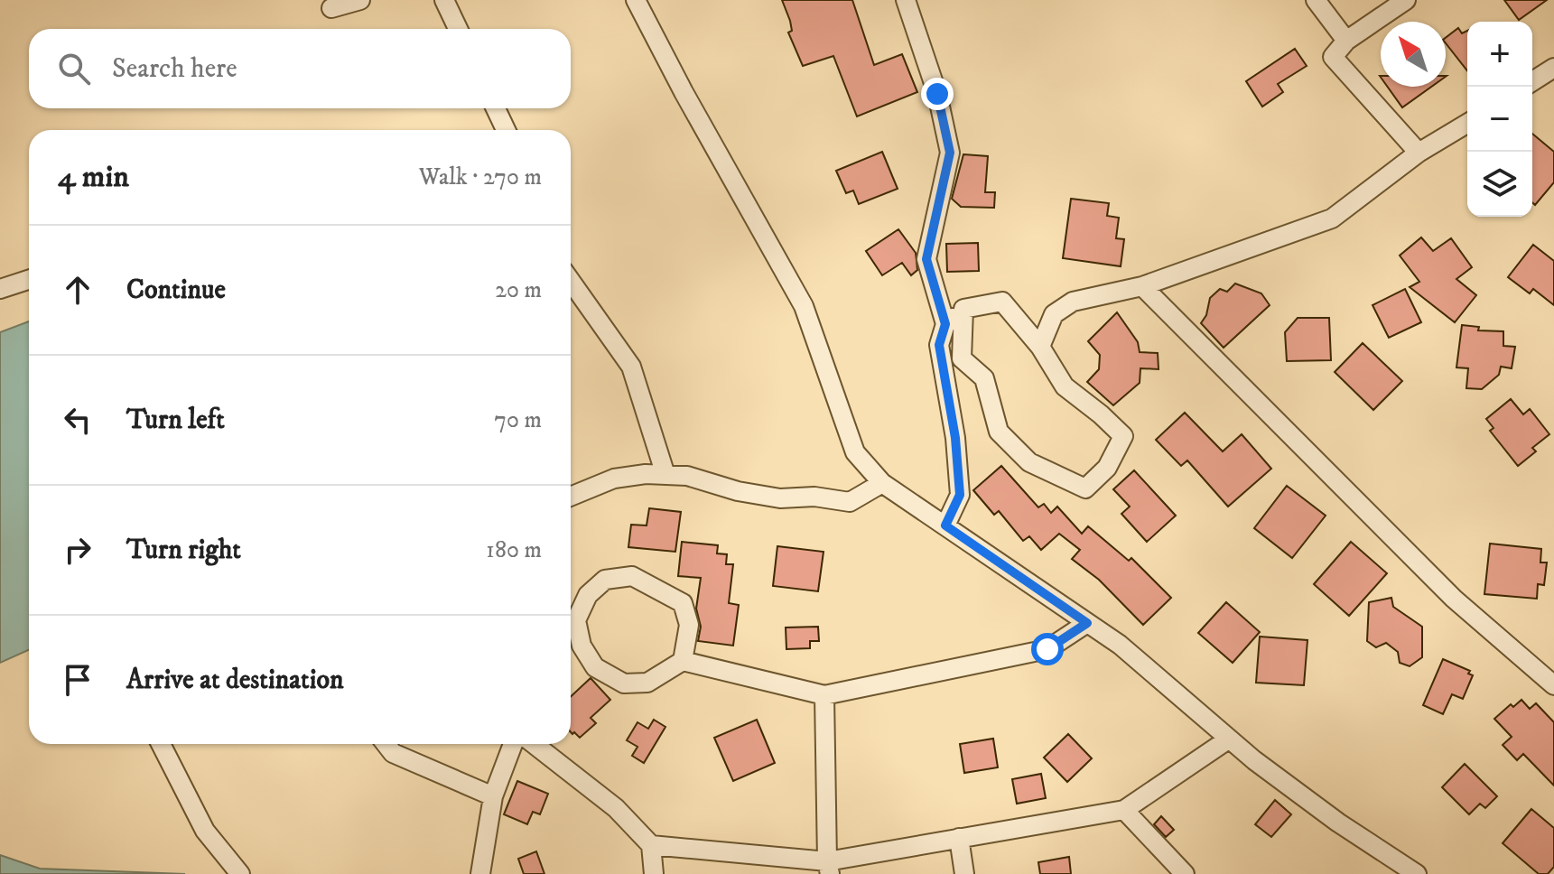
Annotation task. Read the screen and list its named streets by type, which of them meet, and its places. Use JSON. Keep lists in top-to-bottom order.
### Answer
{
  "north": "top left",
  "page": {
    "map_buttons": ["+", "−"],
    "search": "Search here",
    "heading": ["4 min", "Walk · 270 m"],
    "list": [
      ["Continue", "20 m"],
      ["Turn left", "70 m"],
      ["Turn right", "180 m"],
      "Arrive at destination"
    ]
  }
}
